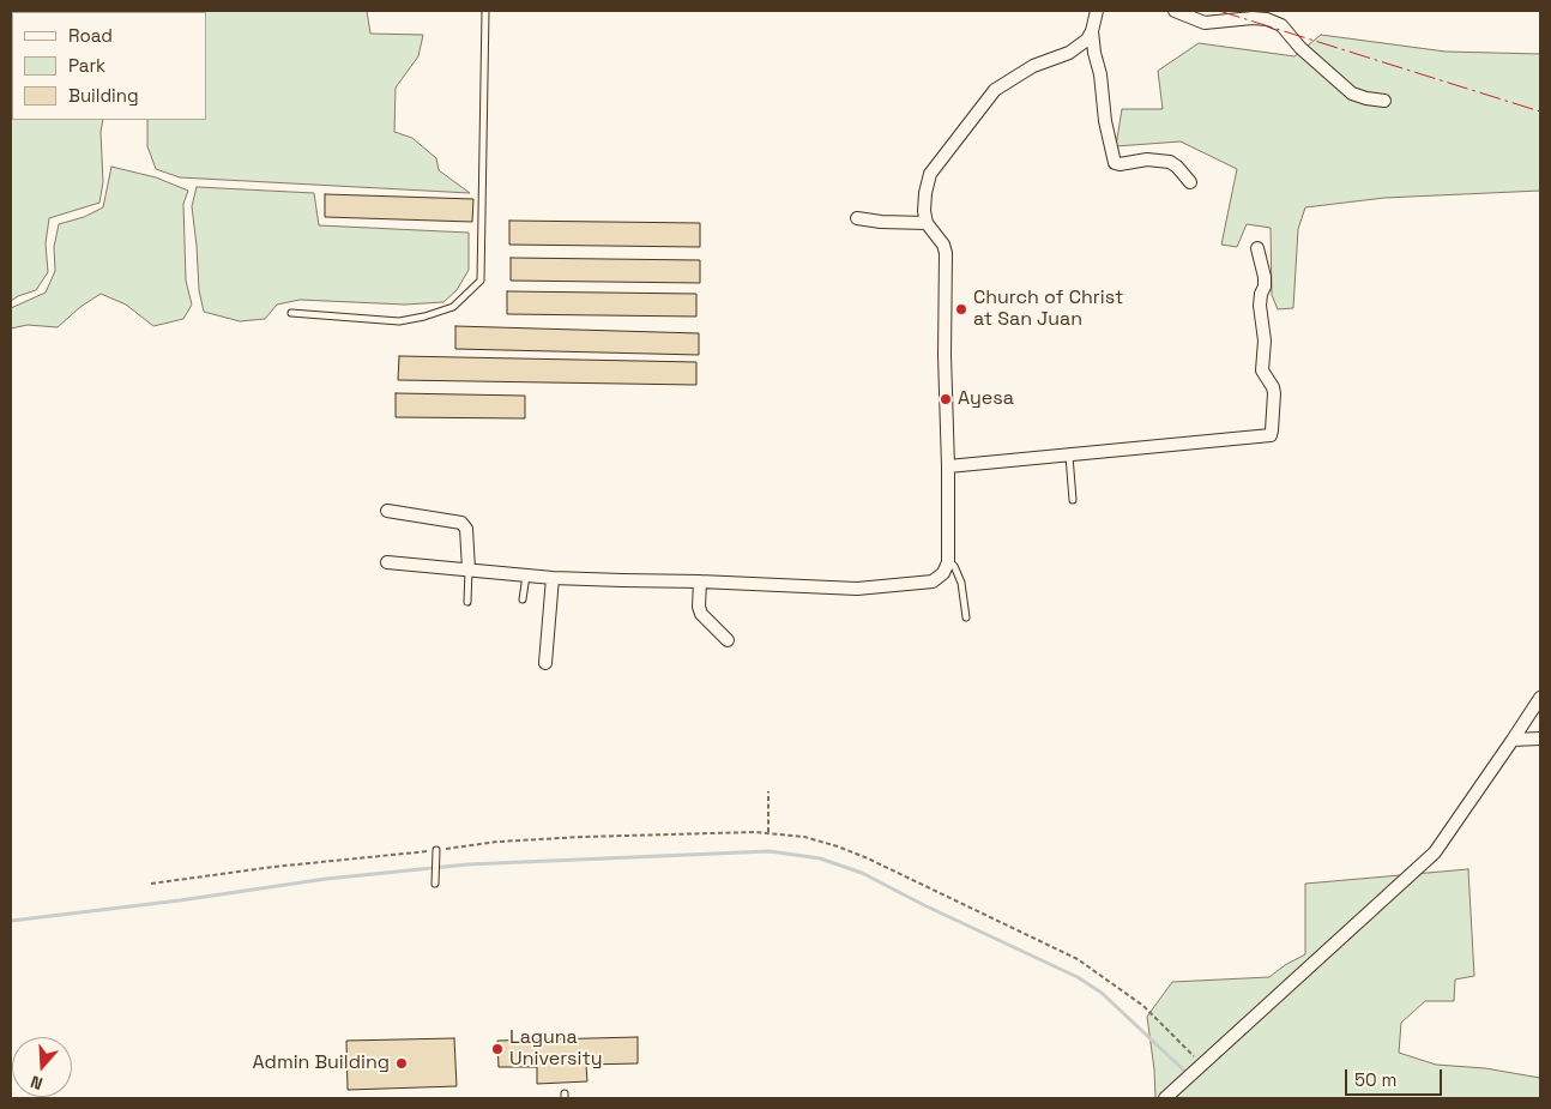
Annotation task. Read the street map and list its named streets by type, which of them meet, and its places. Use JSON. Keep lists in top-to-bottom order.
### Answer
{
  "places": [
    "Church of Christ at San Juan",
    "Ayesa",
    "Laguna University",
    "Admin Building"
  ],
  "legend": ["Road", "Park", "Building"],
  "scale_bar": "50 m",
  "north": "bottom"
}
